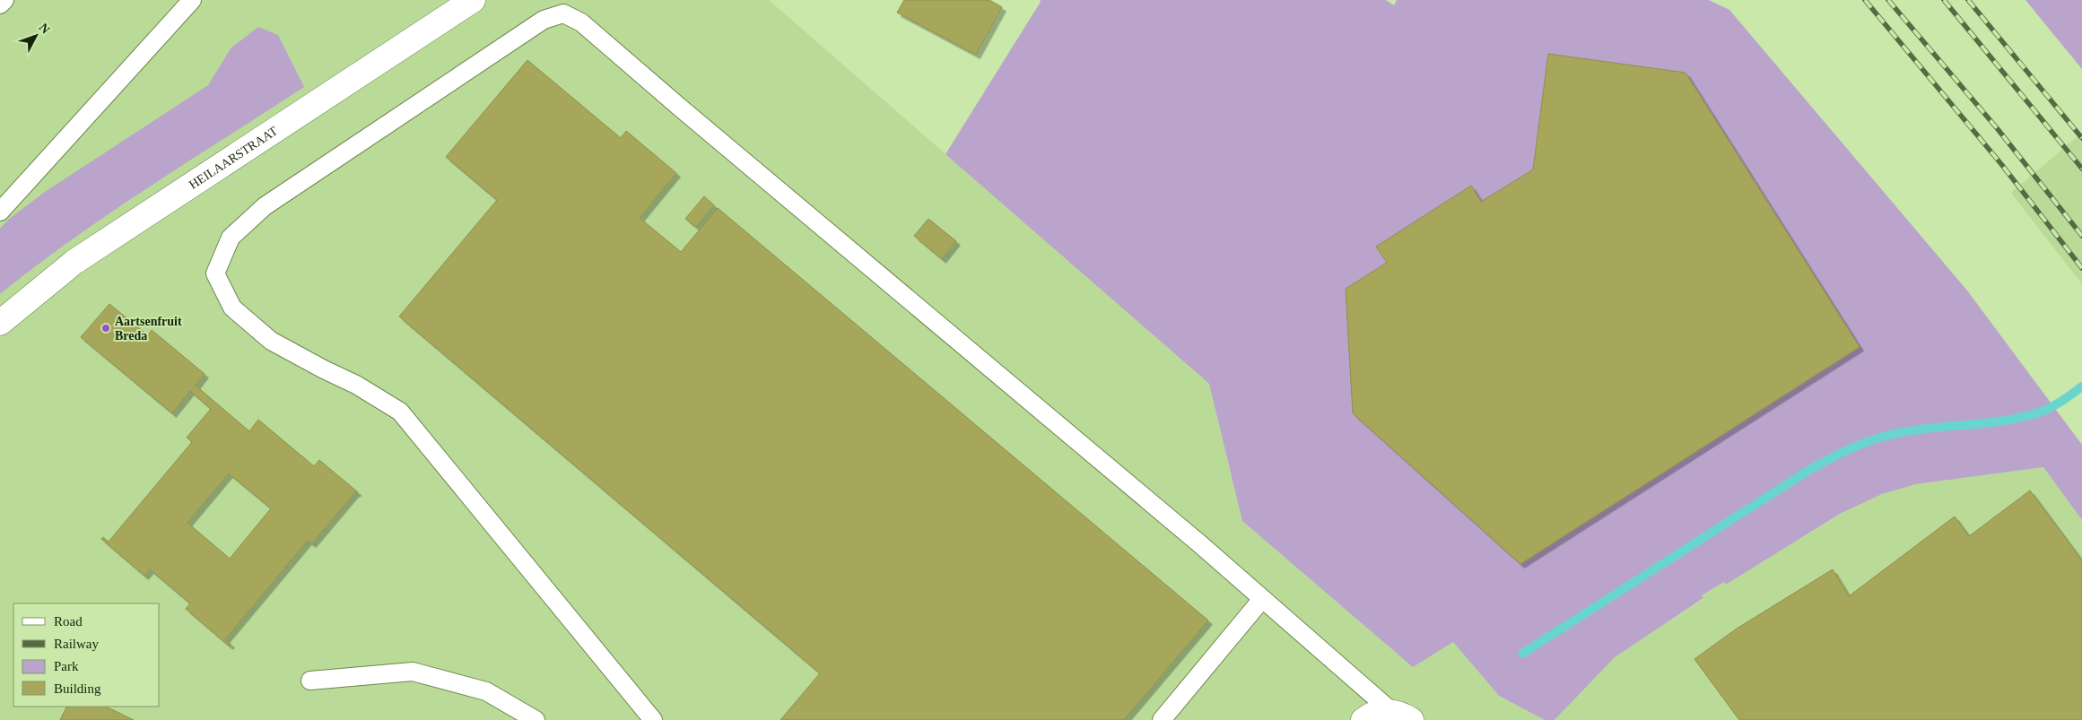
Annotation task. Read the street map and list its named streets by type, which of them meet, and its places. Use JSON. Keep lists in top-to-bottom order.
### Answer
{
  "streets": {
    "street": ["HEILAARSTRAAT"]
  },
  "places": ["Aartsenfruit Breda"],
  "legend": [
    "Road",
    "Railway",
    "Park",
    "Building"
  ],
  "north": "top right"
}
